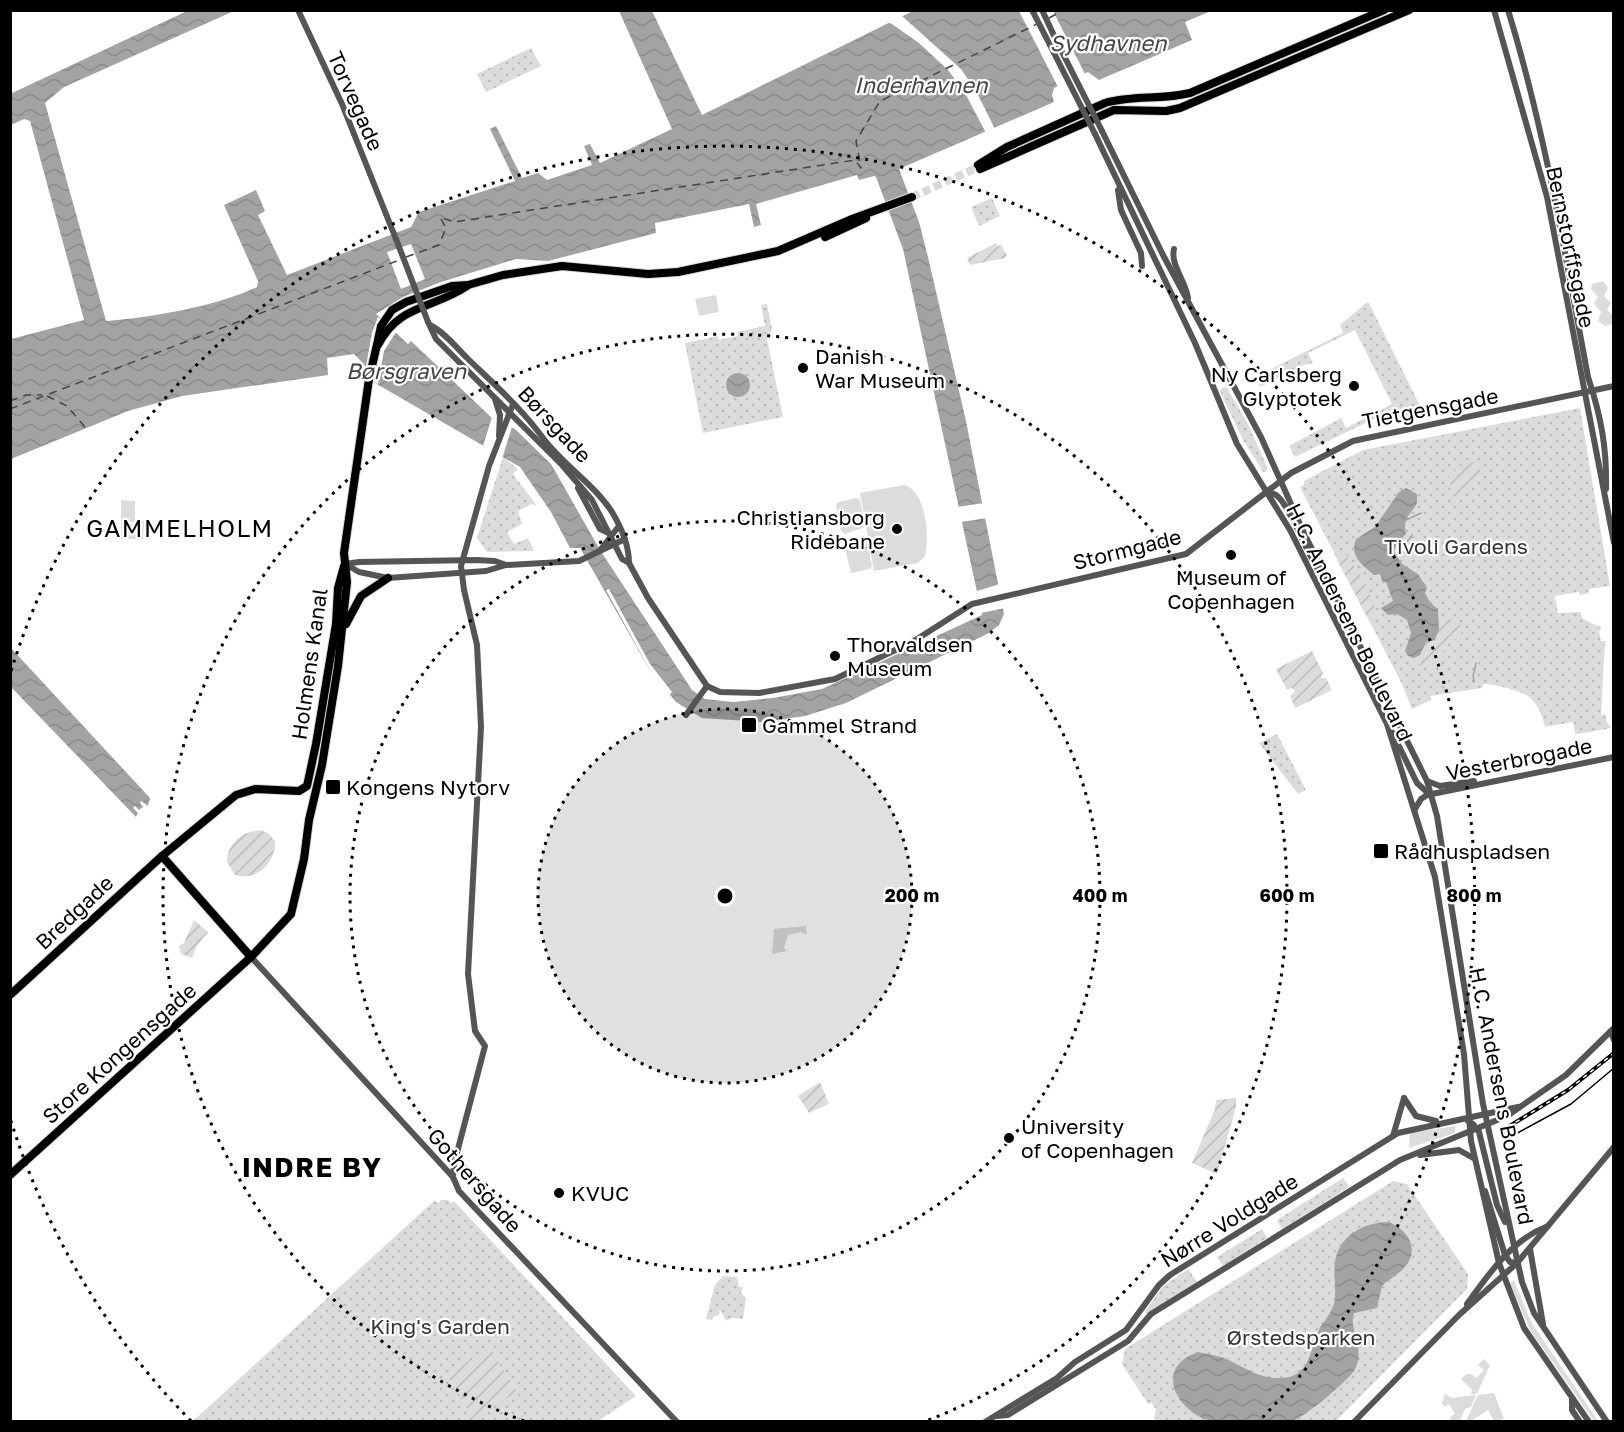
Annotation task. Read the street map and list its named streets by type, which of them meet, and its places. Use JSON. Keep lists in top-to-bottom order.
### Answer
{
  "streets": {
    "main road": ["Holmens Kanal", "Bredgade", "Store Kongensgade"],
    "street": [
      "Torvegade",
      "Bernstorffsgade",
      "Tietgensgade",
      "Børsgade",
      "Stormgade",
      "H.C. Andersens Boulevard",
      "Vesterbrogade",
      "Gothersgade",
      "Nørre Voldgade"
    ]
  },
  "crossings": [
    ["Torvegade", "Børsgade"],
    ["Bernstorffsgade", "Tietgensgade"],
    ["Tietgensgade", "Stormgade"],
    ["Tietgensgade", "H.C. Andersens Boulevard"],
    ["Børsgade", "Stormgade"],
    ["Stormgade", "H.C. Andersens Boulevard"],
    ["H.C. Andersens Boulevard", "Vesterbrogade"],
    ["H.C. Andersens Boulevard", "Nørre Voldgade"],
    ["Store Kongensgade", "Gothersgade"]
  ],
  "districts": ["GAMMELHOLM", "INDRE BY"],
  "water": ["Sydhavnen", "Inderhavnen", "Børsgraven"],
  "parks": ["Tivoli Gardens", "King's Garden", "Ørstedsparken"],
  "places": {
    "other": [
      "Danish War Museum",
      "Ny Carlsberg Glyptotek",
      "Christiansborg Ridebane",
      "Museum of Copenhagen",
      "Thorvaldsen Museum",
      "University of Copenhagen",
      "KVUC"
    ],
    "transit": ["Gammel Strand", "Kongens Nytorv", "Rådhuspladsen"]
  },
  "rings": [
    "200 m",
    "400 m",
    "600 m",
    "800 m"
  ]
}
